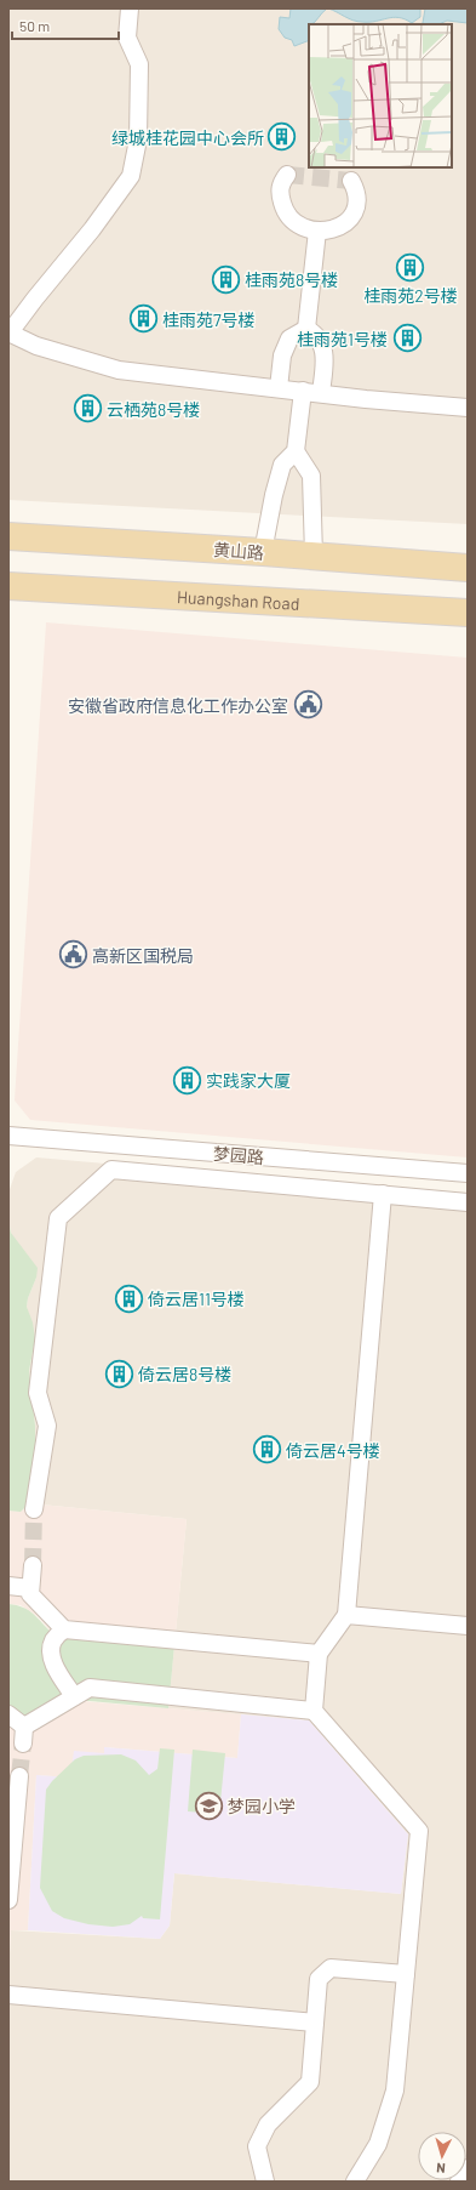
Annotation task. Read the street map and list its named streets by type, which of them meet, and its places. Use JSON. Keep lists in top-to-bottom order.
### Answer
{
  "streets": {
    "main road": ["黄山路", "Huangshan Road"],
    "street": ["梦园路"]
  },
  "places": {
    "building": [
      "绿城桂花园中心会所",
      "桂雨苑2号楼",
      "桂雨苑8号楼",
      "桂雨苑7号楼",
      "桂雨苑1号楼",
      "云栖苑8号楼",
      "实践家大厦",
      "倚云居11号楼",
      "倚云居8号楼",
      "倚云居4号楼"
    ],
    "public building": ["安徽省政府信息化工作办公室", "高新区国税局"],
    "school or university": ["梦园小学"]
  },
  "scale_bar": "50 m",
  "north": "bottom"
}
